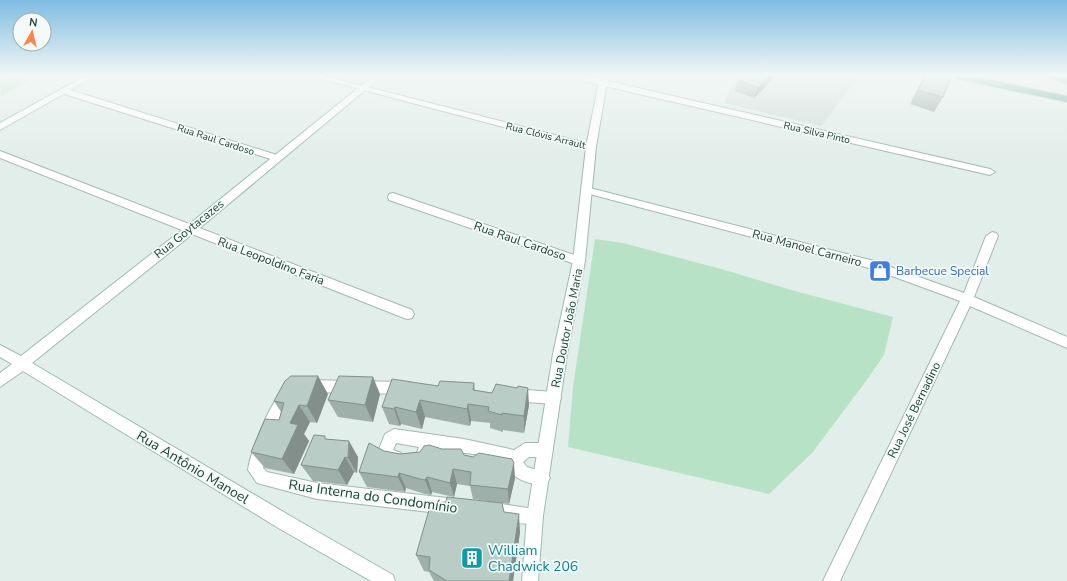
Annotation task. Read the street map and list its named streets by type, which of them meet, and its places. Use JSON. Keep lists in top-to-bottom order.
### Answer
{
  "streets": {
    "street": [
      "Rua Silva Pinto",
      "Rua Clóvis Arrault",
      "Rua Raul Cardoso",
      "Rua Goytacazes",
      "Rua Manoel Carneiro",
      "Rua Leopoldino Faria",
      "Rua Doutor João Maria",
      "Rua José Bernadino",
      "Rua Antônio Manoel",
      "Rua Interna do Condomínio"
    ]
  },
  "crossings": [
    ["Rua Clóvis Arrault", "Rua Doutor João Maria"],
    ["Rua Raul Cardoso", "Rua Goytacazes"],
    ["Rua Raul Cardoso", "Rua Doutor João Maria"],
    ["Rua Goytacazes", "Rua Leopoldino Faria"],
    ["Rua Goytacazes", "Rua Antônio Manoel"],
    ["Rua Manoel Carneiro", "Rua Doutor João Maria"],
    ["Rua Manoel Carneiro", "Rua José Bernadino"]
  ],
  "places": {
    "shop": ["Barbecue Special"],
    "building": ["William Chadwick 206"]
  },
  "north": "top"
}
